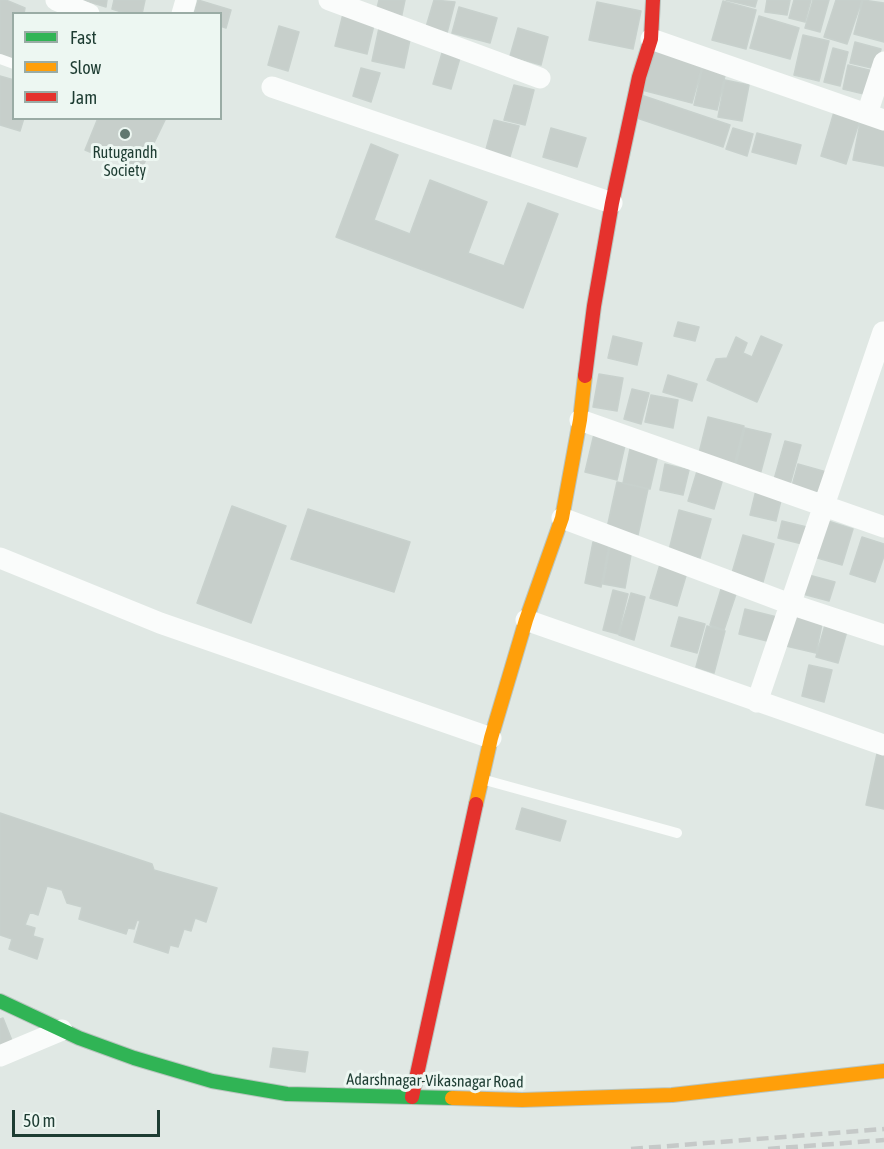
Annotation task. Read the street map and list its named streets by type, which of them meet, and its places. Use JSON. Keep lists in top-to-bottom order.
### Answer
{
  "streets": {
    "street": ["Adarshnagar-Vikasnagar Road"]
  },
  "places": ["Rutugandh Society"],
  "legend": ["Fast", "Slow", "Jam"],
  "scale_bar": "50 m"
}
